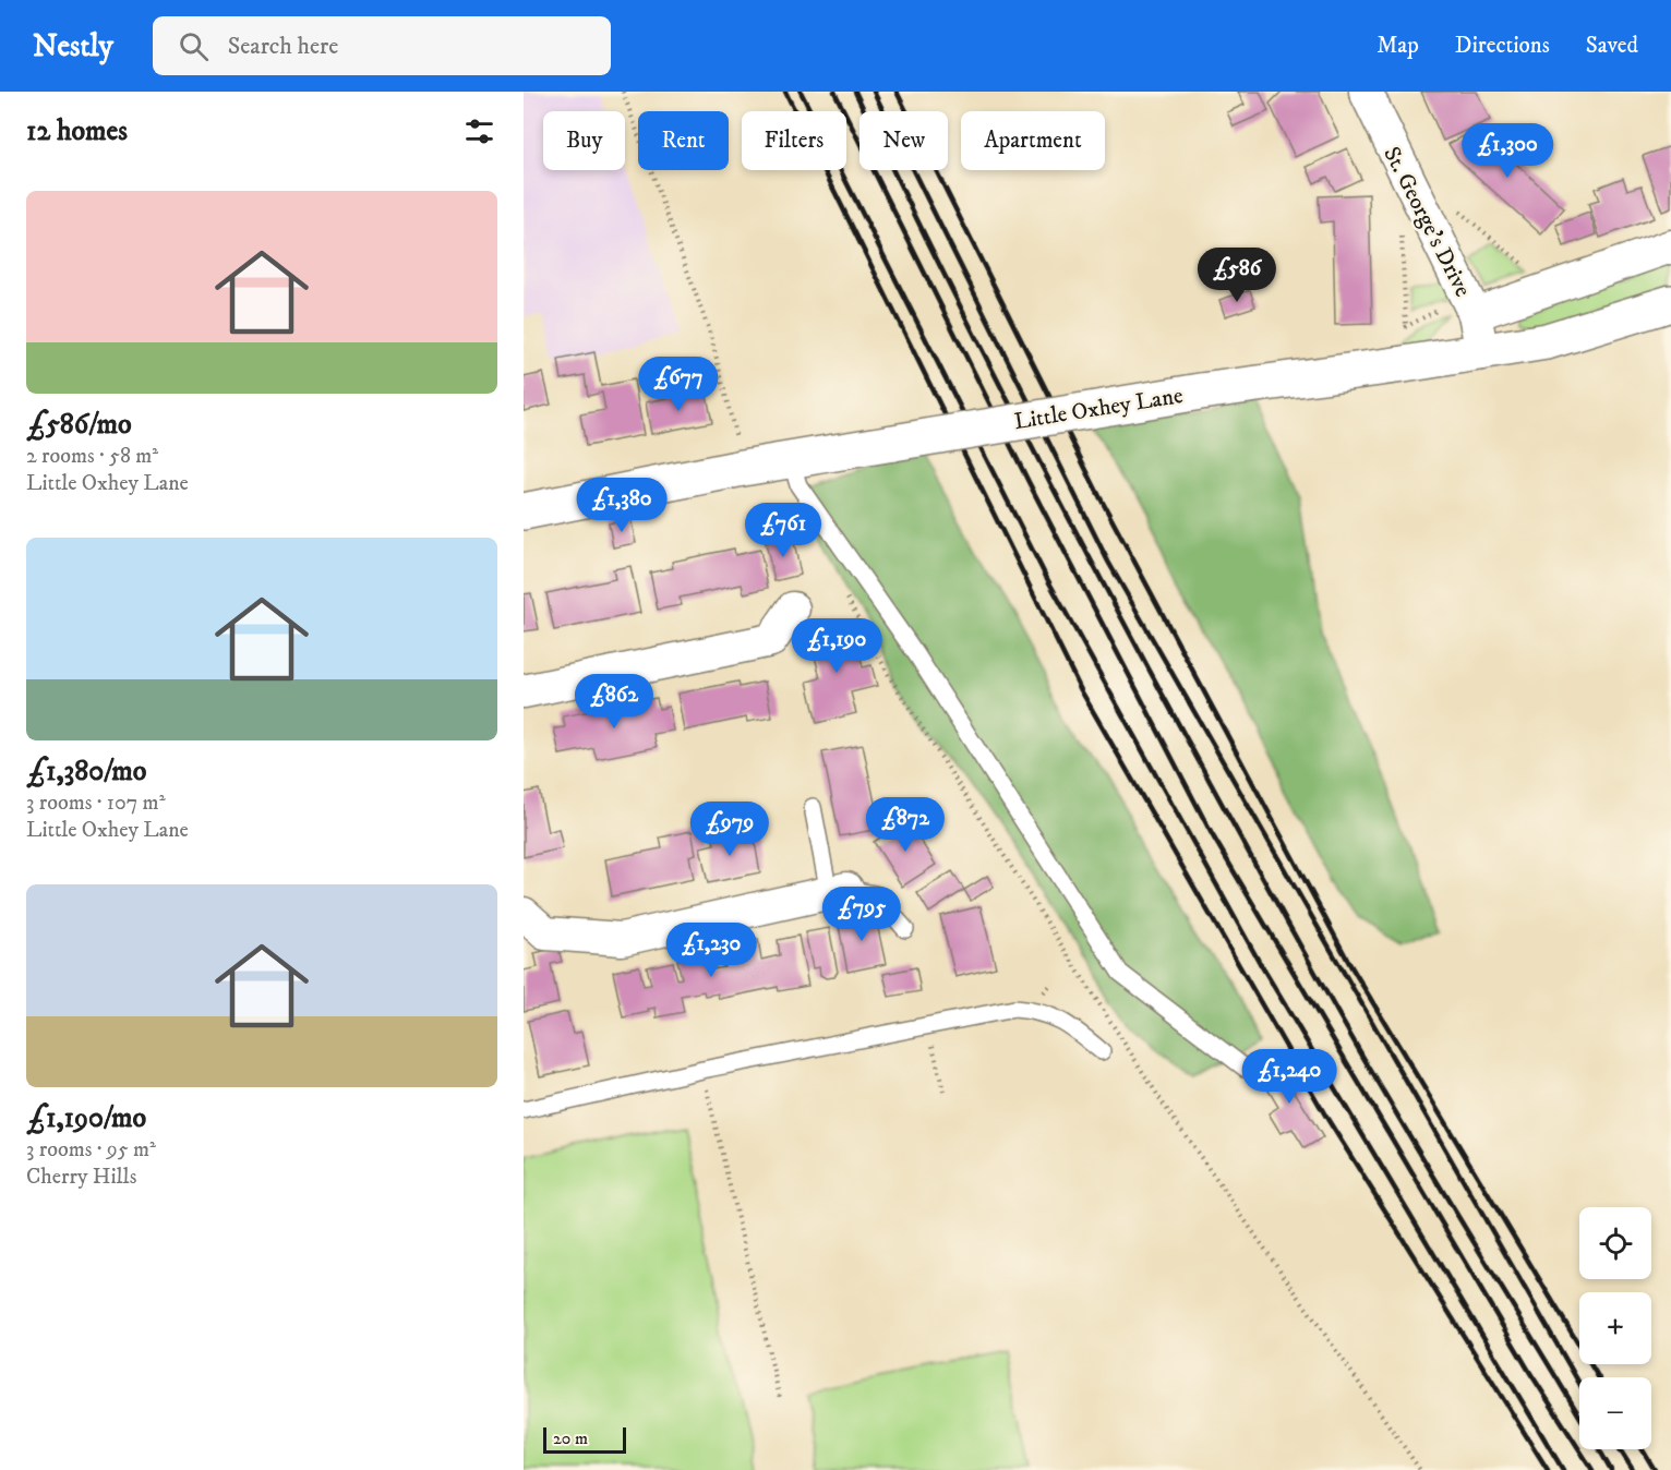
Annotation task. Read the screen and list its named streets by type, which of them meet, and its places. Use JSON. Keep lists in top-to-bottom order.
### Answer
{
  "streets": {
    "main road": ["Little Oxhey Lane"],
    "street": ["St. George's Drive"]
  },
  "crossings": [
    ["St. George's Drive", "Little Oxhey Lane"]
  ],
  "scale_bar": "20 m",
  "page": {
    "header": "Nestly",
    "search": "Search here",
    "nav": ["Map", "Directions", "Saved"],
    "heading": "12 homes",
    "chip": [
      "Buy",
      "Rent",
      "Filters",
      "New",
      "Apartment"
    ],
    "price": [
      "£1,300",
      "£586",
      "£677",
      "£1,380",
      "£761",
      "£1,190",
      "£862",
      "£872",
      "£979",
      "£795",
      "£1,230",
      "£1,240"
    ],
    "list": [
      {
        "name": "£586/mo",
        "note": "2 rooms · 58 m² · Little Oxhey Lane"
      },
      {
        "name": "£1,380/mo",
        "note": "3 rooms · 107 m² · Little Oxhey Lane"
      },
      {
        "name": "£1,190/mo",
        "note": "3 rooms · 95 m² · Cherry Hills"
      }
    ],
    "map_buttons": ["+", "−"],
    "scale": "20 m"
  }
}
